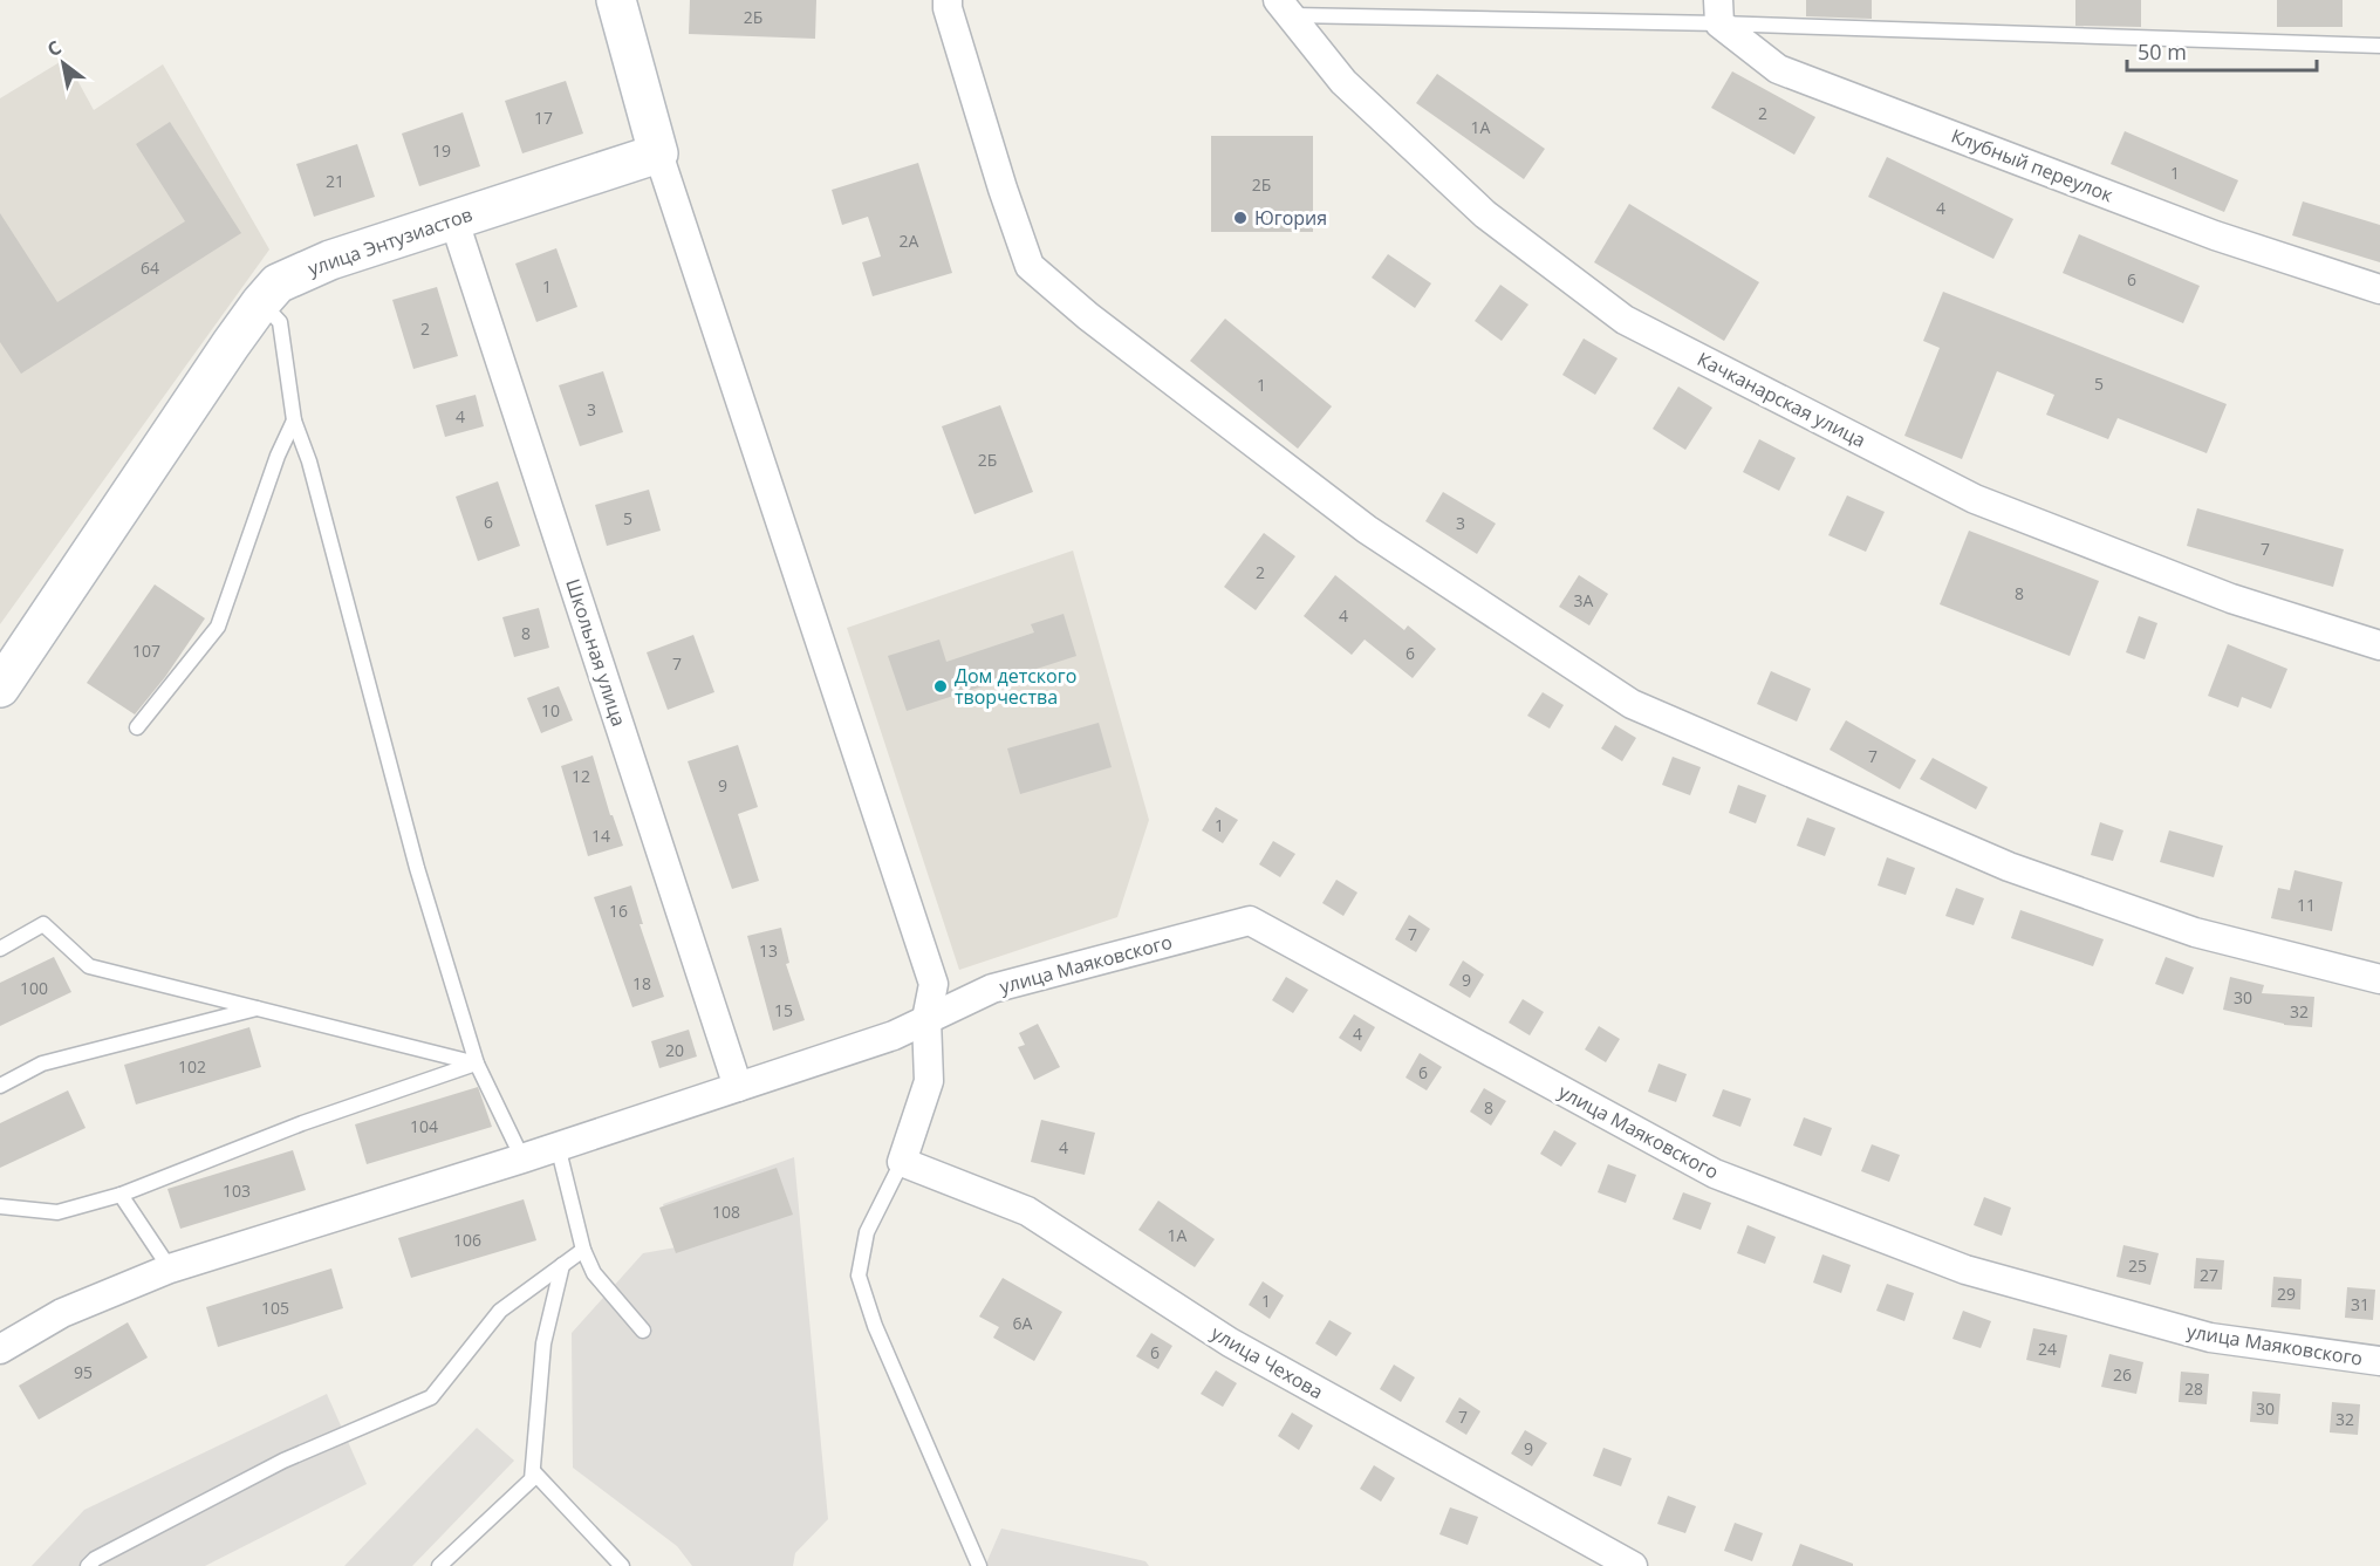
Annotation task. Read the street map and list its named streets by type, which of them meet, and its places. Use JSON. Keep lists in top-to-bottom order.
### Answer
{
  "streets": {
    "street": [
      "Клубный переулок",
      "улица Энтузиастов",
      "Качканарская улица",
      "Школьная улица",
      "улица Маяковского",
      "улица Чехова"
    ]
  },
  "crossings": [
    ["улица Энтузиастов", "Школьная улица"],
    ["Школьная улица", "улица Маяковского"]
  ],
  "places": ["Югория", "Дом детского творчества"],
  "house_numbers": [
    "2Б",
    "2",
    "17",
    "1А",
    "19",
    "1",
    "21",
    "2Б",
    "4",
    "2А",
    "64",
    "6",
    "1",
    "2",
    "5",
    "1",
    "3",
    "4",
    "2Б",
    "5",
    "6",
    "3",
    "7",
    "2",
    "8",
    "3А",
    "4",
    "8",
    "107",
    "6",
    "7",
    "10",
    "7",
    "12",
    "9",
    "1",
    "14",
    "11",
    "16",
    "7",
    "13",
    "9",
    "18",
    "100",
    "30",
    "15",
    "32",
    "4",
    "20",
    "102",
    "6",
    "8",
    "104",
    "4",
    "103",
    "108",
    "1А",
    "106",
    "25",
    "27",
    "29",
    "1",
    "31",
    "105",
    "6А",
    "24",
    "6",
    "95",
    "26",
    "28",
    "30",
    "7",
    "32",
    "9"
  ],
  "scale_bar": "50 m",
  "north": "top left"
}
